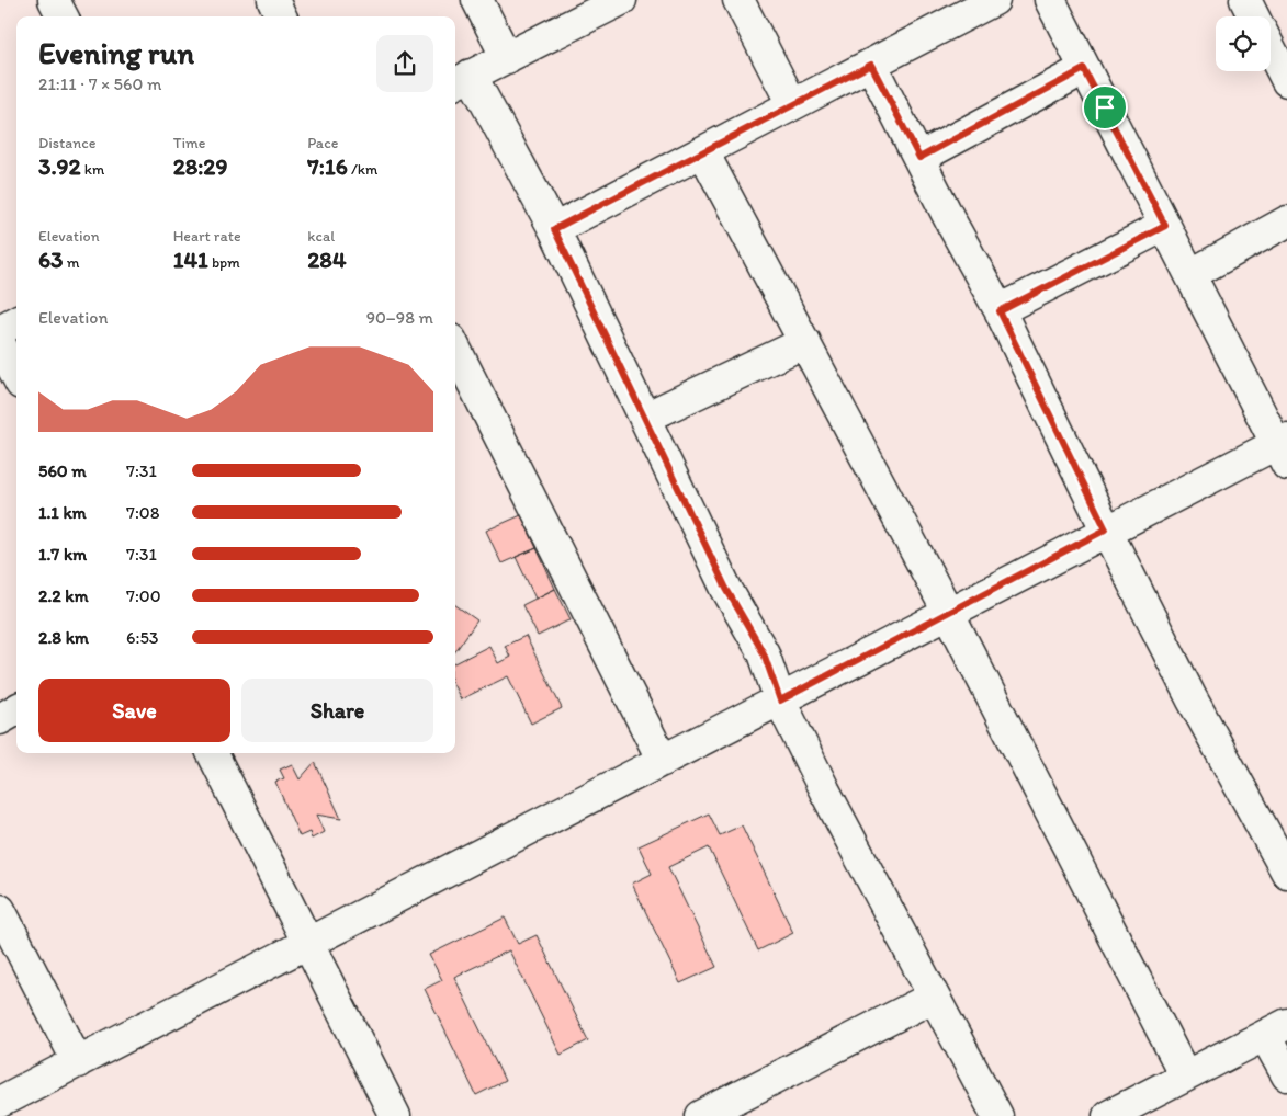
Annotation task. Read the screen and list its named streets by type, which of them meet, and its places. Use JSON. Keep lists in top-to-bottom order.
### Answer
{
  "page": {
    "heading": ["Evening run", "21:11 · 7 × 560 m"],
    "stats": [
      ["Distance", "3.92 km"],
      ["Time", "28:29"],
      ["Pace", "7:16 /km"],
      ["Elevation", "63 m"],
      ["Heart rate", "141 bpm"],
      ["kcal", "284"]
    ],
    "chart": ["Elevation", "90–98 m"],
    "list": [
      {
        "name": "560 m",
        "note": "7:31"
      },
      {
        "name": "1.1 km",
        "note": "7:08"
      },
      {
        "name": "1.7 km",
        "note": "7:31"
      },
      {
        "name": "2.2 km",
        "note": "7:00"
      },
      {
        "name": "2.8 km",
        "note": "6:53"
      }
    ],
    "buttons": ["Save", "Share"]
  }
}
